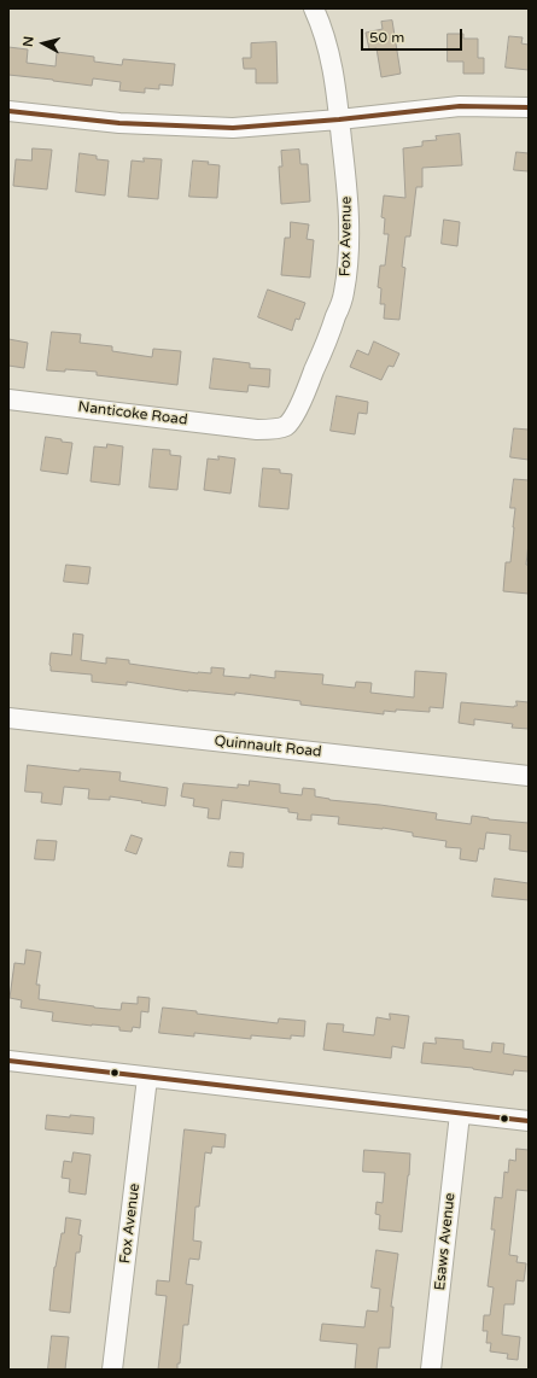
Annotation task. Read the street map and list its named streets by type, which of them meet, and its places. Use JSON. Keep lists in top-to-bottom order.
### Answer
{
  "streets": {
    "street": [
      "Fox Avenue",
      "Nanticoke Road",
      "Quinnault Road",
      "Esaws Avenue"
    ]
  },
  "crossings": [
    ["Fox Avenue", "Nanticoke Road"]
  ],
  "scale_bar": "50 m",
  "north": "left"
}
